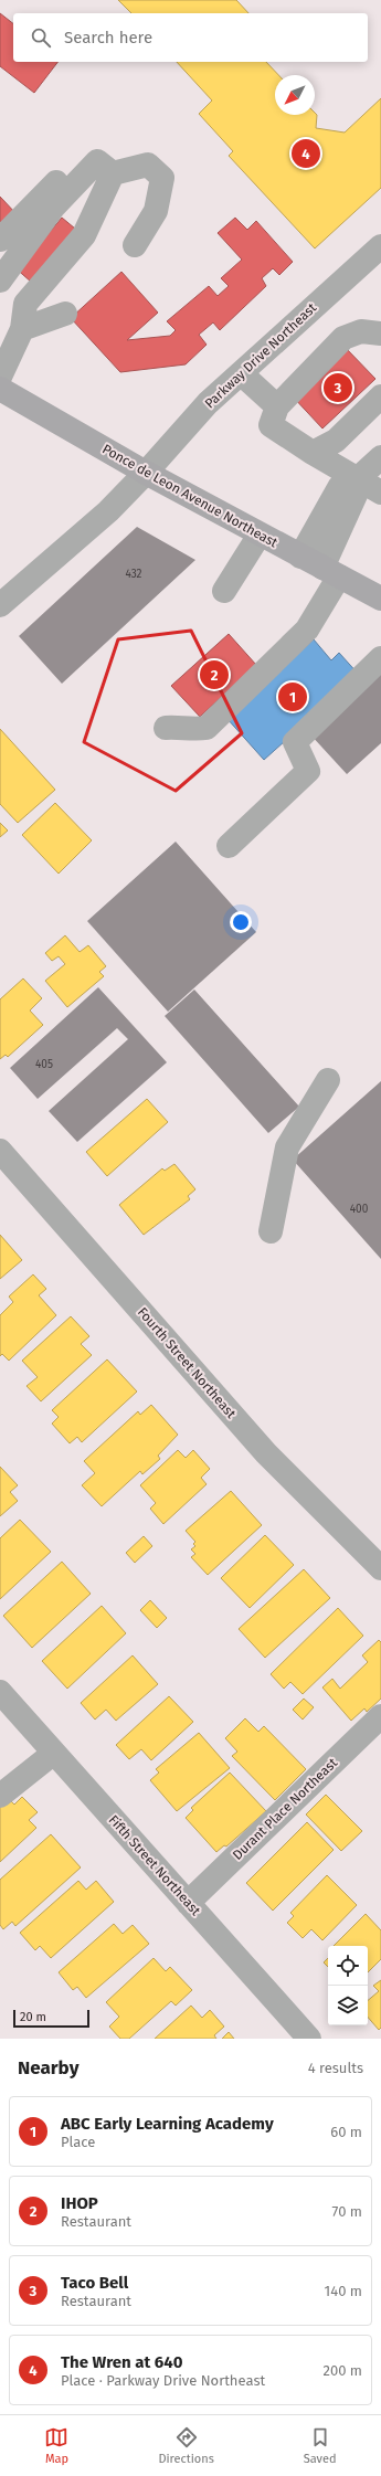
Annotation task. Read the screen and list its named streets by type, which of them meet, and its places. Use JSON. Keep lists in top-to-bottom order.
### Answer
{
  "streets": {
    "highway": ["Ponce de Leon Avenue Northeast"],
    "street": [
      "Parkway Drive Northeast",
      "Fourth Street Northeast",
      "Durant Place Northeast",
      "Fifth Street Northeast"
    ]
  },
  "crossings": [
    ["Parkway Drive Northeast", "Ponce de Leon Avenue Northeast"],
    ["Durant Place Northeast", "Fifth Street Northeast"]
  ],
  "house_numbers": ["432", "405", "400"],
  "scale_bar": "20 m",
  "north": "bottom left",
  "page": {
    "search": "Search here",
    "pins": [
      "4",
      "3",
      "2",
      "1"
    ],
    "scale": "20 m",
    "heading": ["Nearby", "4 results"],
    "list": [
      {
        "mark": "1",
        "name": "ABC Early Learning Academy",
        "note": "Place",
        "value": "60 m"
      },
      {
        "mark": "2",
        "name": "IHOP",
        "note": "Restaurant",
        "value": "70 m"
      },
      {
        "mark": "3",
        "name": "Taco Bell",
        "note": "Restaurant",
        "value": "140 m"
      },
      {
        "mark": "4",
        "name": "The Wren at 640",
        "note": "Place · Parkway Drive Northeast",
        "value": "200 m"
      }
    ],
    "nav": ["Map", "Directions", "Saved"]
  }
}
